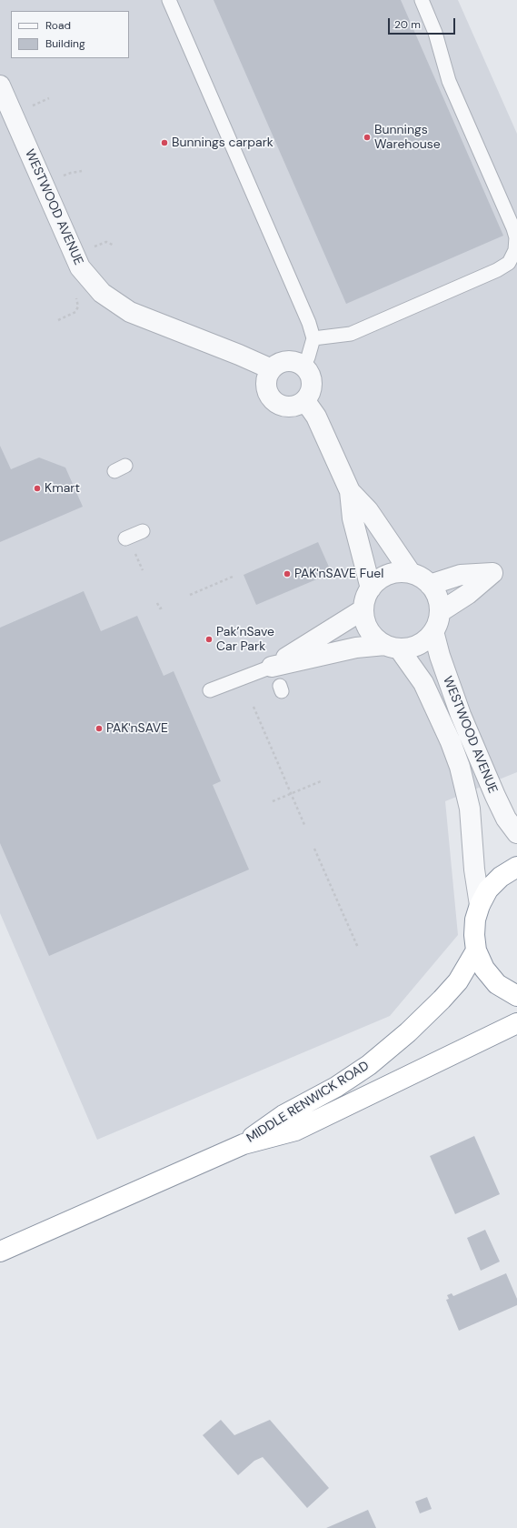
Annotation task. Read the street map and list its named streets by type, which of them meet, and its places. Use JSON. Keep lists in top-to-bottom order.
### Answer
{
  "streets": {
    "highway": ["MIDDLE RENWICK ROAD"],
    "street": ["WESTWOOD AVENUE"]
  },
  "places": [
    "Bunnings Warehouse",
    "Bunnings carpark",
    "Kmart",
    "PAK'nSAVE Fuel",
    "Pak’nSave Car Park",
    "PAK'nSAVE"
  ],
  "legend": ["Road", "Building"],
  "scale_bar": "20 m"
}
